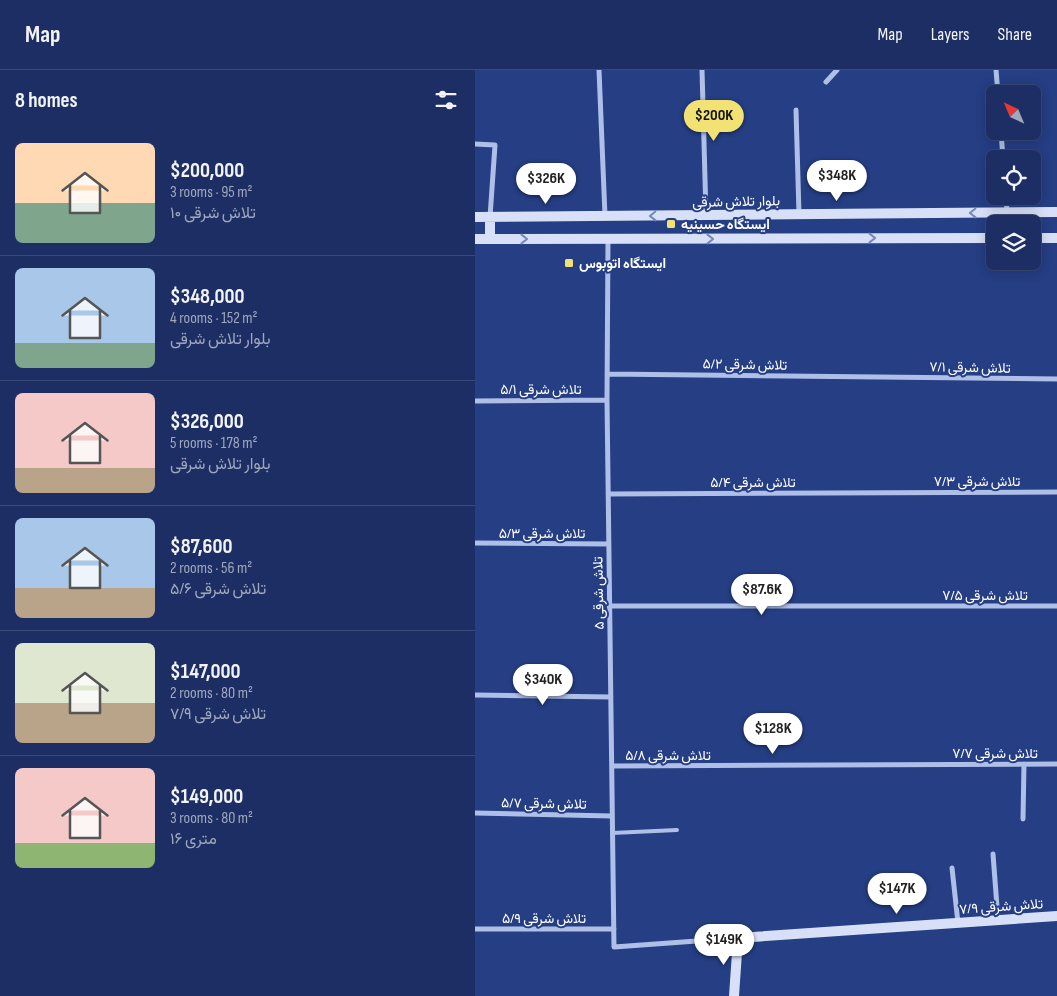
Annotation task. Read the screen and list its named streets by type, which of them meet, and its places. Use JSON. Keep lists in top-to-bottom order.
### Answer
{
  "streets": {
    "main road": ["بلوار تلاش شرقی", "۷/۹ تلاش شرقی"],
    "street": [
      "۵/۲ تلاش شرقی",
      "۷/۱ تلاش شرقی",
      "۵/۱ تلاش شرقی",
      "۷/۳ تلاش شرقی",
      "۵/۴ تلاش شرقی",
      "۵/۳ تلاش شرقی",
      "۵ تلاش شرقی",
      "۷/۵ تلاش شرقی",
      "۷/۷ تلاش شرقی",
      "۵/۸ تلاش شرقی",
      "۵/۷ تلاش شرقی",
      "۵/۹ تلاش شرقی"
    ]
  },
  "crossings": [
    ["۵/۲ تلاش شرقی", "۷/۱ تلاش شرقی"],
    ["۵/۲ تلاش شرقی", "۵ تلاش شرقی"],
    ["۵/۱ تلاش شرقی", "۵ تلاش شرقی"],
    ["۷/۳ تلاش شرقی", "۵/۴ تلاش شرقی"],
    ["۵/۴ تلاش شرقی", "۵ تلاش شرقی"],
    ["۵/۳ تلاش شرقی", "۵ تلاش شرقی"],
    ["۵ تلاش شرقی", "۷/۵ تلاش شرقی"],
    ["۵ تلاش شرقی", "۵/۸ تلاش شرقی"],
    ["۵ تلاش شرقی", "۵/۷ تلاش شرقی"],
    ["۵ تلاش شرقی", "۷/۹ تلاش شرقی"],
    ["۵ تلاش شرقی", "۵/۹ تلاش شرقی"],
    ["۷/۷ تلاش شرقی", "۵/۸ تلاش شرقی"]
  ],
  "places": {
    "transit": ["ایستگاه حسینیه", "ایستگاه اتوبوس"]
  },
  "north": "top left",
  "page": {
    "header": "Map",
    "nav": ["Map", "Layers", "Share"],
    "heading": "8 homes",
    "price": [
      "$200K",
      "$348K",
      "$326K",
      "$87.6K",
      "$340K",
      "$128K",
      "$147K",
      "$149K"
    ],
    "list": [
      {
        "name": "$200,000",
        "note": "3 rooms · 95 m² · تلاش شرقی ۱۰"
      },
      {
        "name": "$348,000",
        "note": "4 rooms · 152 m² · بلوار تلاش شرقی"
      },
      {
        "name": "$326,000",
        "note": "5 rooms · 178 m² · بلوار تلاش شرقی"
      },
      {
        "name": "$87,600",
        "note": "2 rooms · 56 m² · ۵/۶ تلاش شرقی"
      },
      {
        "name": "$147,000",
        "note": "2 rooms · 80 m² · ۷/۹ تلاش شرقی"
      },
      {
        "name": "$149,000",
        "note": "3 rooms · 80 m² · ۱۶ متری"
      }
    ]
  }
}
